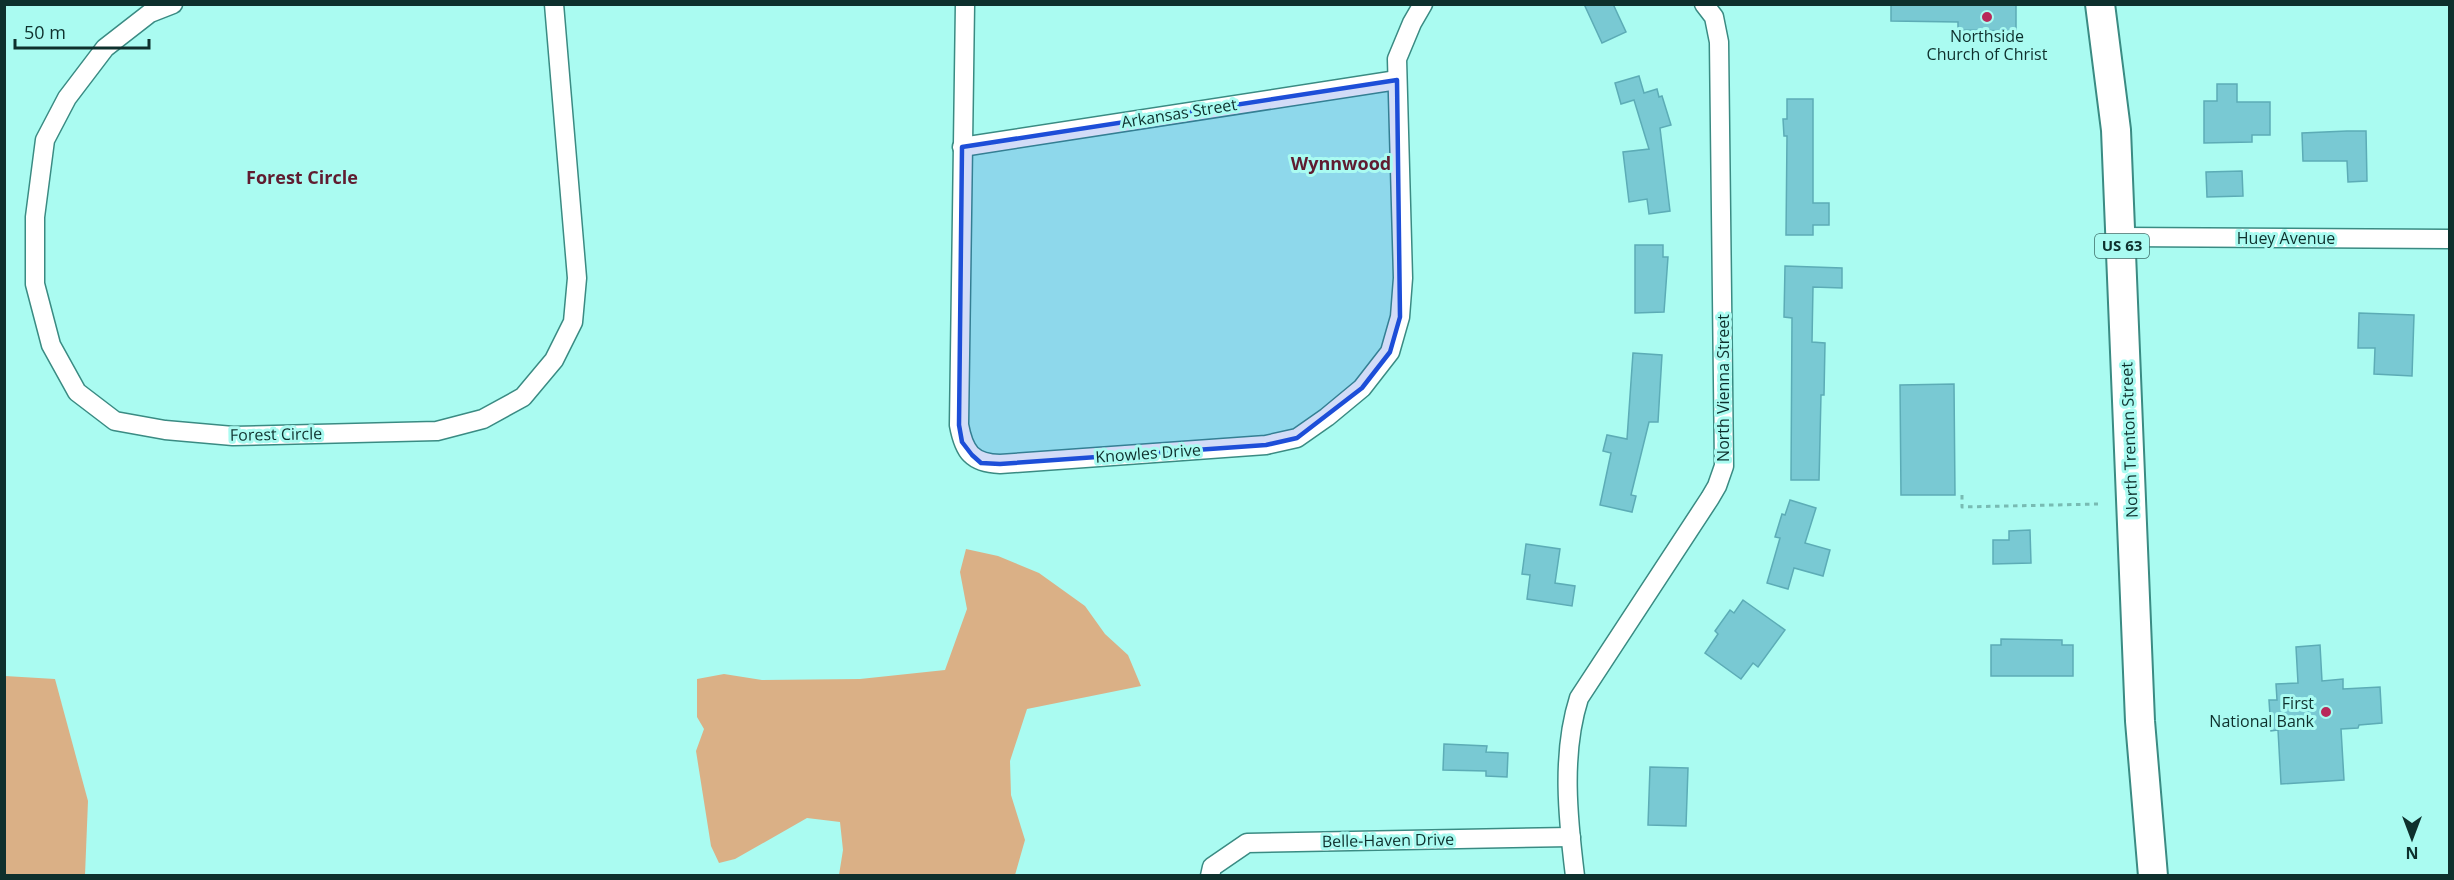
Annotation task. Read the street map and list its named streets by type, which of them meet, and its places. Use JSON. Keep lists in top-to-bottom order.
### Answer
{
  "streets": {
    "highway": ["US 63", "North Trenton Street"],
    "street": [
      "Arkansas Street",
      "Huey Avenue",
      "North Vienna Street",
      "Forest Circle",
      "Knowles Drive",
      "Belle-Haven Drive"
    ]
  },
  "crossings": [
    ["Arkansas Street", "Knowles Drive"],
    ["Huey Avenue", "North Trenton Street"],
    ["North Vienna Street", "Belle-Haven Drive"]
  ],
  "districts": ["Wynnwood", "Forest Circle"],
  "places": ["Northside Church of Christ", "First National Bank"],
  "scale_bar": "50 m",
  "north": "bottom"
}
